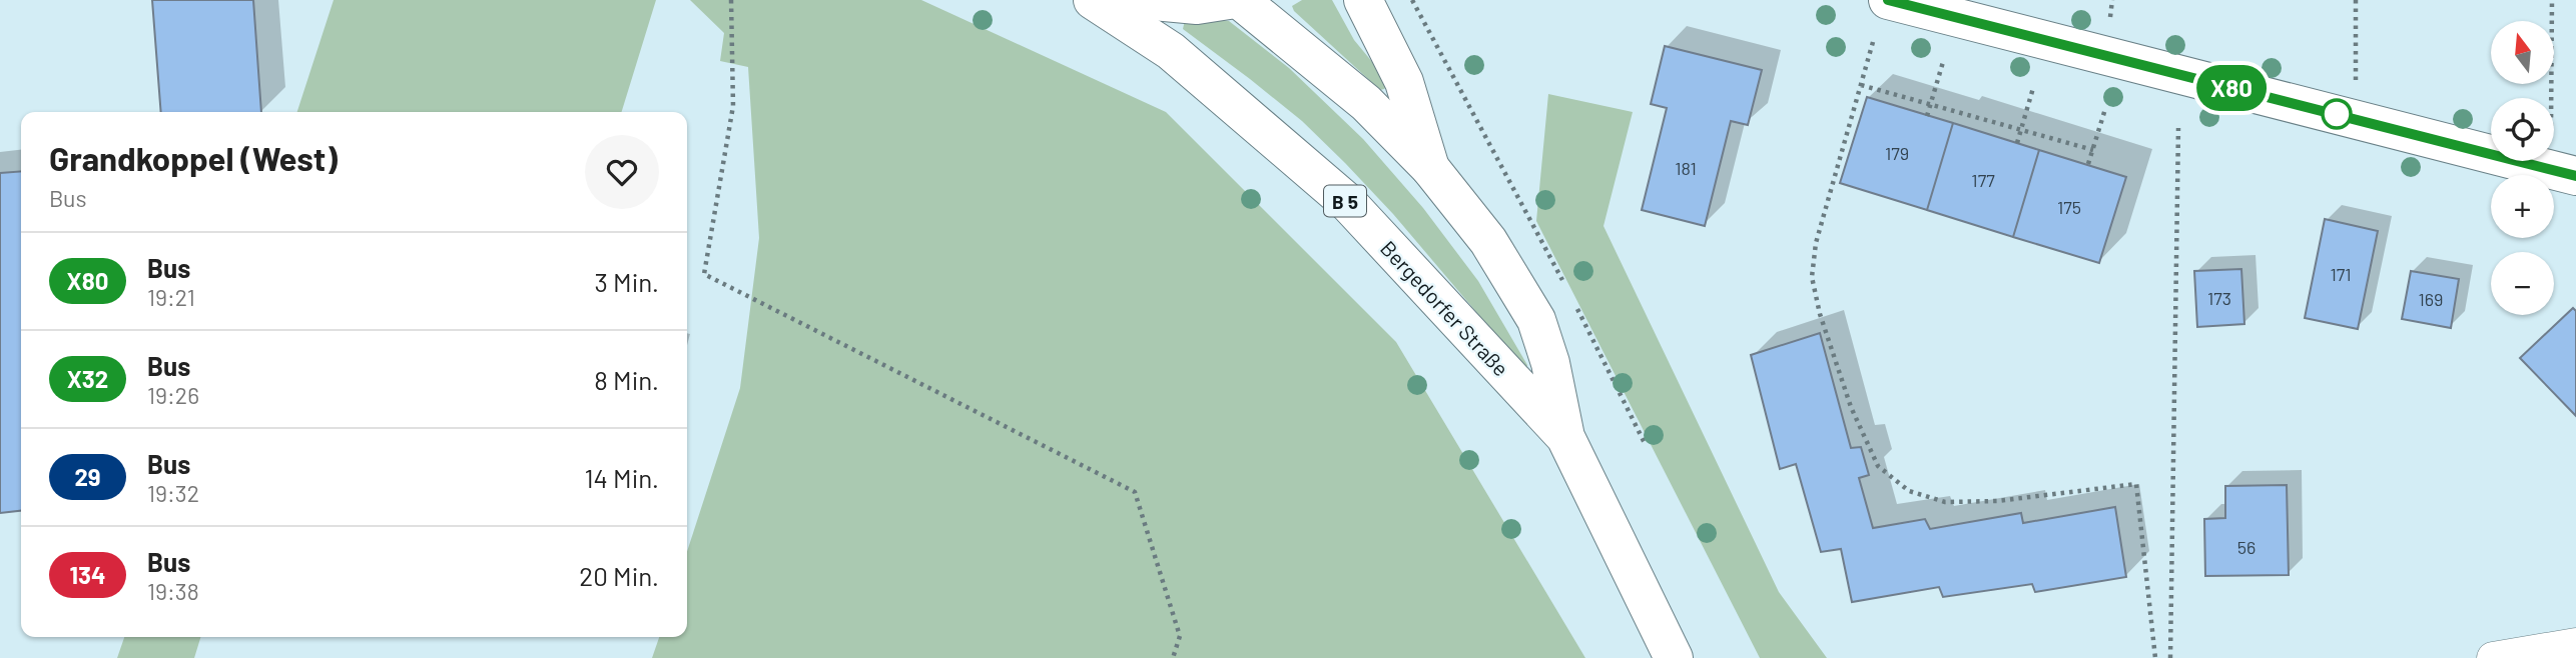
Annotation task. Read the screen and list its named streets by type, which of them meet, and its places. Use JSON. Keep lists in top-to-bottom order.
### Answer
{
  "streets": {
    "main road": ["B 5", "Bergedorfer Straße"]
  },
  "lines": ["bus line X80"],
  "house_numbers": [
    "179",
    "181",
    "177",
    "175",
    "171",
    "173",
    "169",
    "56"
  ],
  "north": "top",
  "page": {
    "on_map": "X80",
    "map_buttons": ["+", "−"],
    "heading": ["Grandkoppel (West)", "Bus"],
    "list": [
      {
        "mark": "X80",
        "name": "Bus",
        "note": "19:21",
        "value": "3 Min."
      },
      {
        "mark": "X32",
        "name": "Bus",
        "note": "19:26",
        "value": "8 Min."
      },
      {
        "mark": "29",
        "name": "Bus",
        "note": "19:32",
        "value": "14 Min."
      },
      {
        "mark": "134",
        "name": "Bus",
        "note": "19:38",
        "value": "20 Min."
      }
    ]
  }
}
